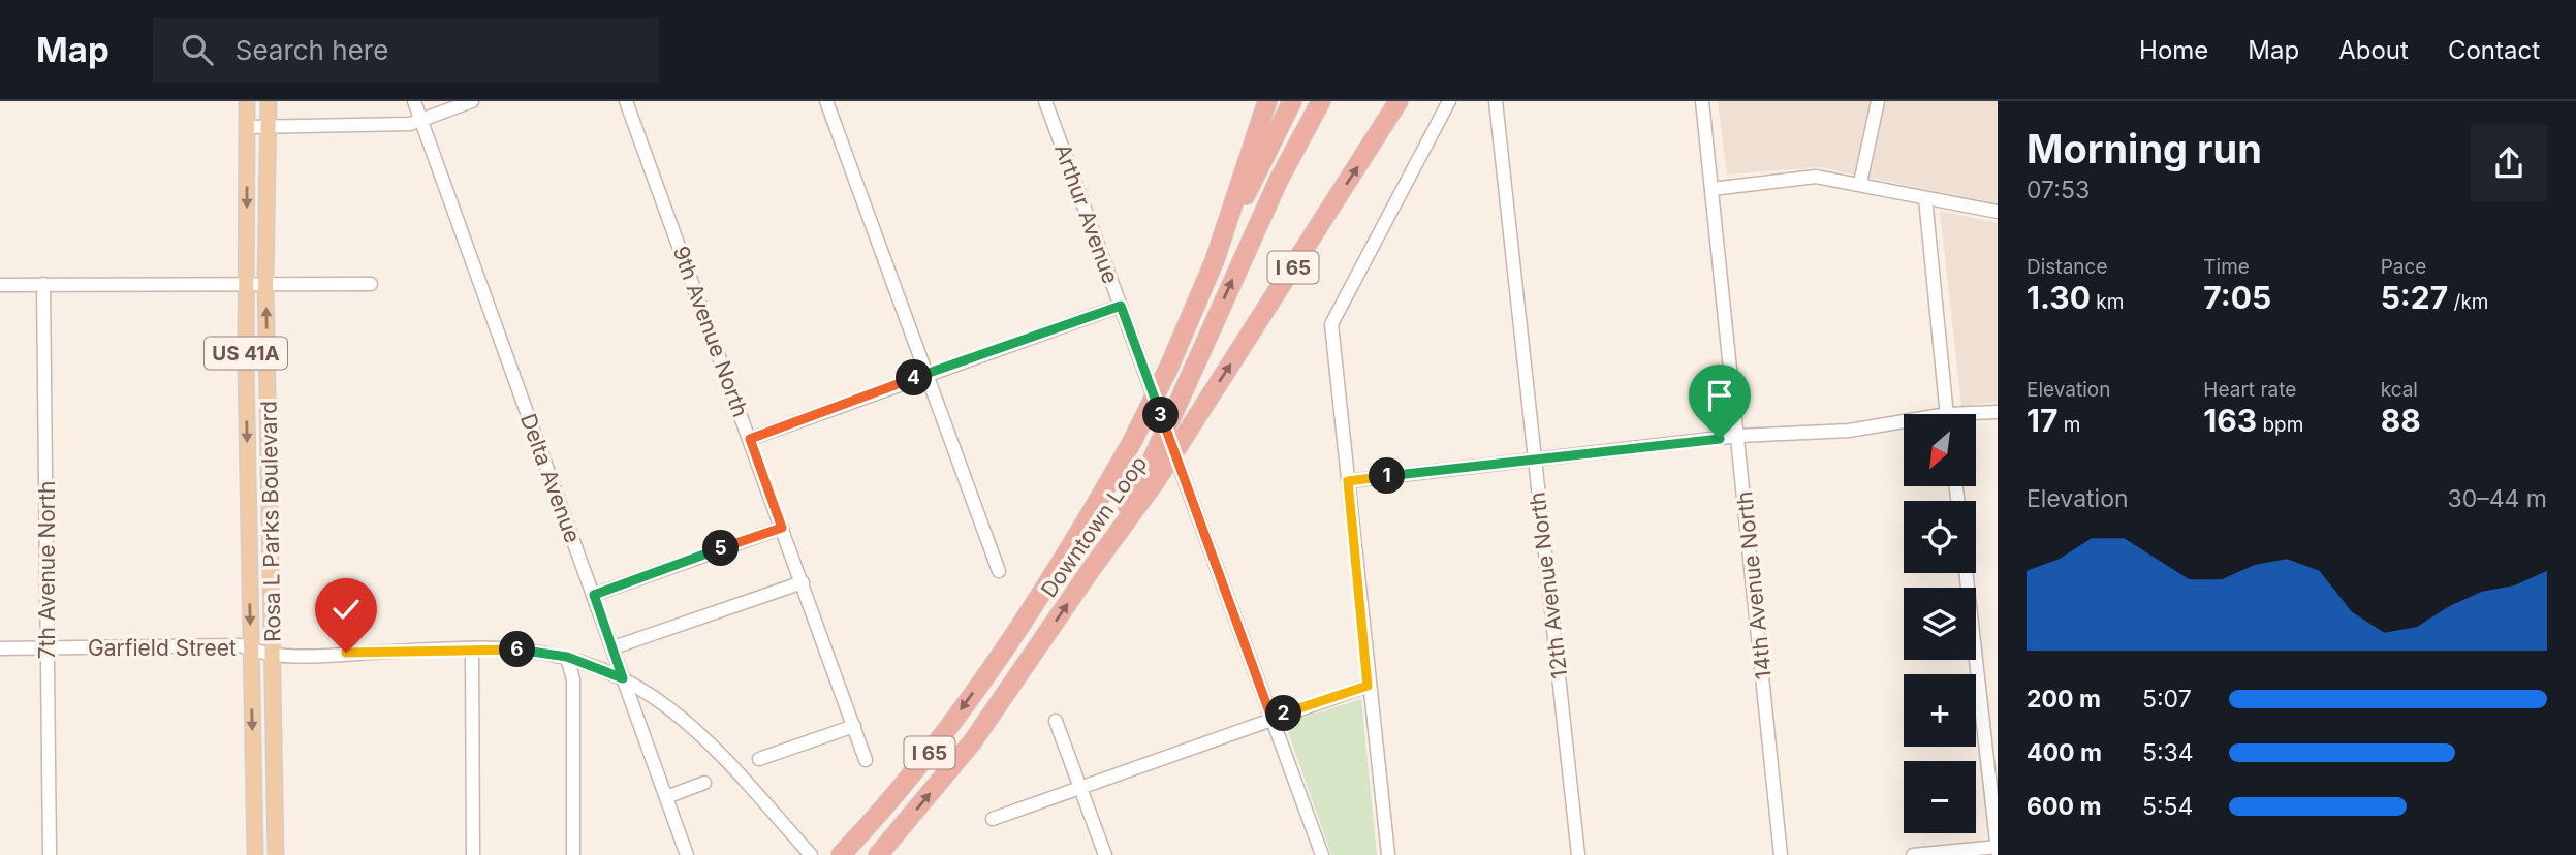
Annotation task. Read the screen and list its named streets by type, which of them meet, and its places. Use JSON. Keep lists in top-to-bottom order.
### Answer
{
  "streets": {
    "highway": ["I 65", "Downtown Loop"],
    "main road": ["US 41A", "Rosa L Parks Boulevard"],
    "street": [
      "Arthur Avenue",
      "9th Avenue North",
      "Delta Avenue",
      "7th Avenue North",
      "12th Avenue North",
      "14th Avenue North",
      "Garfield Street"
    ]
  },
  "crossings": [
    ["Delta Avenue", "Garfield Street"],
    ["Rosa L Parks Boulevard", "Garfield Street"],
    ["7th Avenue North", "Garfield Street"]
  ],
  "north": "bottom left",
  "page": {
    "header": "Map",
    "search": "Search here",
    "nav": [
      "Home",
      "Map",
      "About",
      "Contact"
    ],
    "heading": ["Morning run", "07:53"],
    "stats": [
      ["Distance", "1.30 km"],
      ["Time", "7:05"],
      ["Pace", "5:27 /km"],
      ["Elevation", "17 m"],
      ["Heart rate", "163 bpm"],
      ["kcal", "88"]
    ],
    "pins": [
      "4",
      "3",
      "1",
      "5",
      "6",
      "2"
    ],
    "map_buttons": ["+", "−"],
    "chart": ["Elevation", "30–44 m"],
    "list": [
      {
        "name": "200 m",
        "note": "5:07"
      },
      {
        "name": "400 m",
        "note": "5:34"
      },
      {
        "name": "600 m",
        "note": "5:54"
      }
    ]
  }
}
